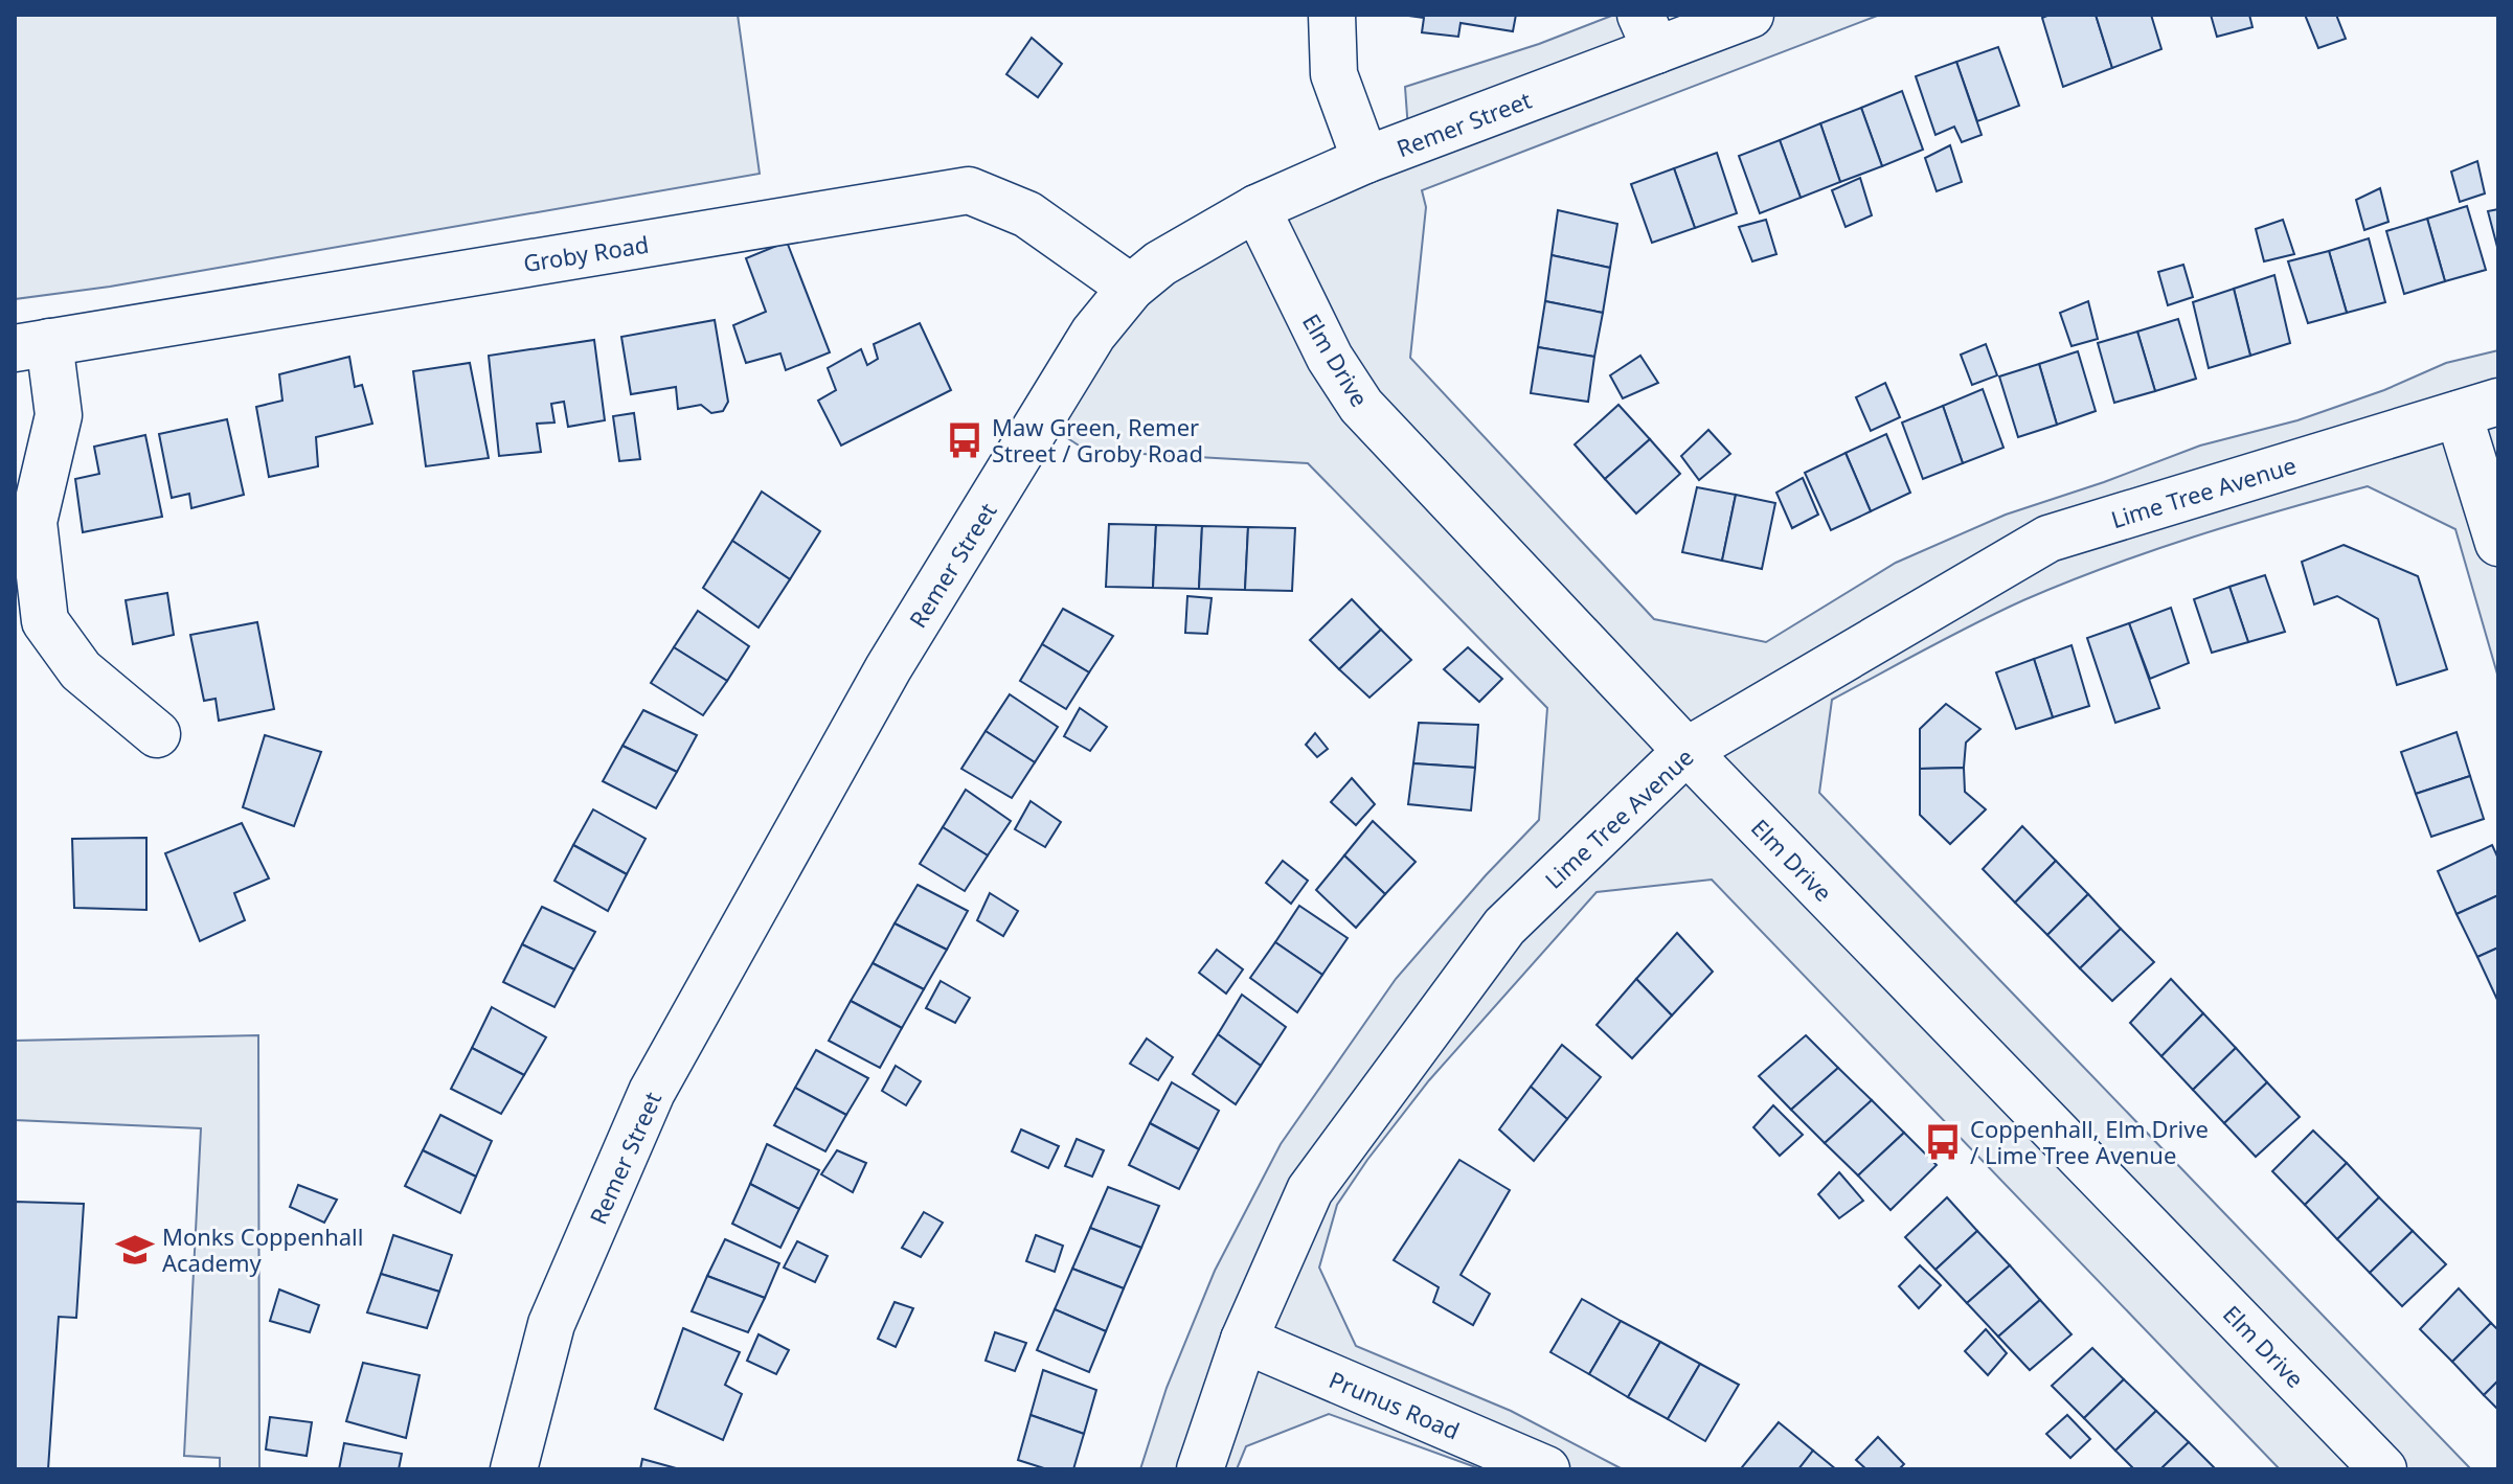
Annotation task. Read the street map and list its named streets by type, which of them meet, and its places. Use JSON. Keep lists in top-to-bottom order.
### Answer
{
  "streets": {
    "street": [
      "Remer Street",
      "Groby Road",
      "Elm Drive",
      "Lime Tree Avenue",
      "Prunus Road"
    ]
  },
  "crossings": [
    ["Remer Street", "Groby Road"],
    ["Remer Street", "Elm Drive"],
    ["Elm Drive", "Lime Tree Avenue"],
    ["Lime Tree Avenue", "Prunus Road"]
  ],
  "places": {
    "bus stop": ["Maw Green, Remer Street / Groby Road", "Coppenhall, Elm Drive / Lime Tree Avenue"],
    "school or university": ["Monks Coppenhall Academy"]
  }
}
